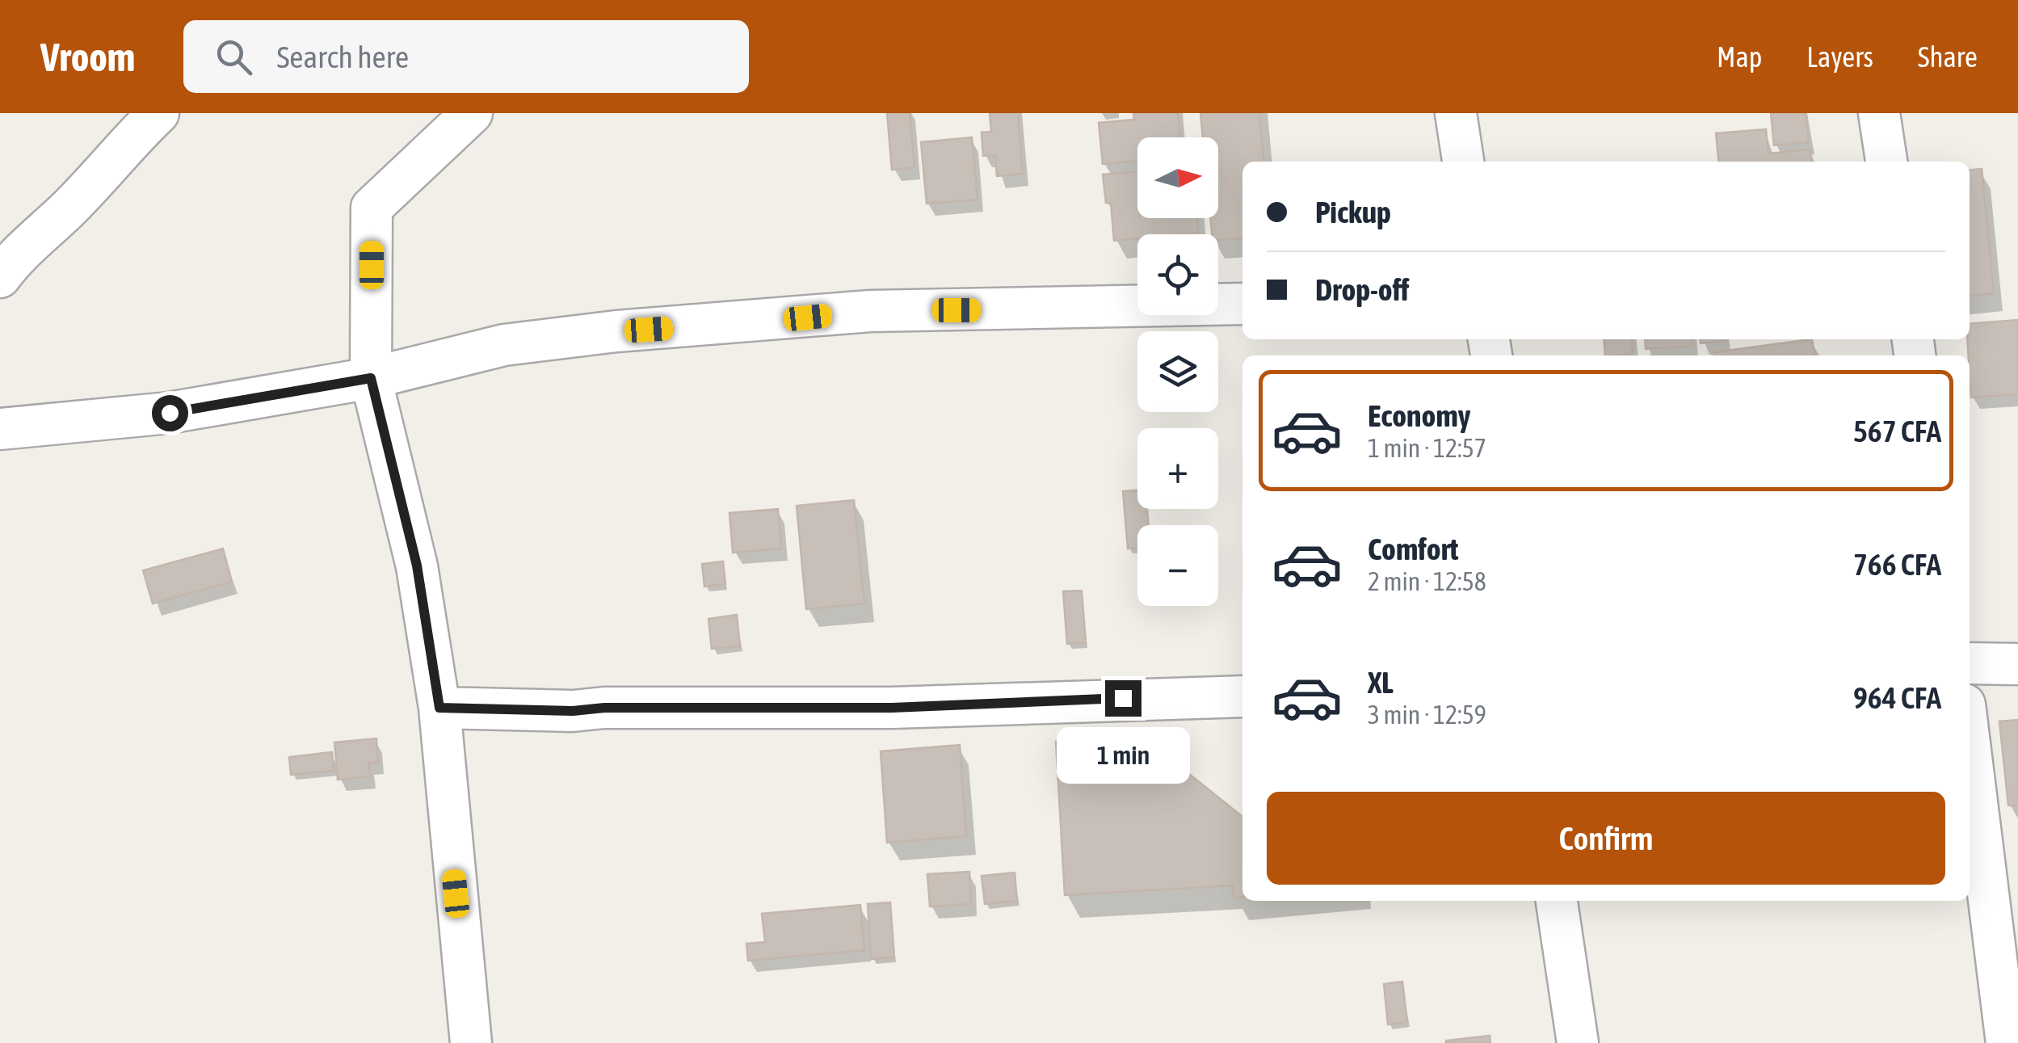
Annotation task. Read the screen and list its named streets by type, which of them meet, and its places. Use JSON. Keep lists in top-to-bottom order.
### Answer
{
  "north": "right",
  "page": {
    "header": "Vroom",
    "search": "Search here",
    "nav": ["Map", "Layers", "Share"],
    "map_buttons": ["+", "−"],
    "banner": ["Pickup", "Drop-off"],
    "list": [
      {
        "name": "Economy",
        "note": "1 min · 12:57",
        "value": "567 CFA"
      },
      {
        "name": "Comfort",
        "note": "2 min · 12:58",
        "value": "766 CFA"
      },
      {
        "name": "XL",
        "note": "3 min · 12:59",
        "value": "964 CFA"
      }
    ],
    "bubble": "1 min",
    "buttons": "Confirm"
  }
}
